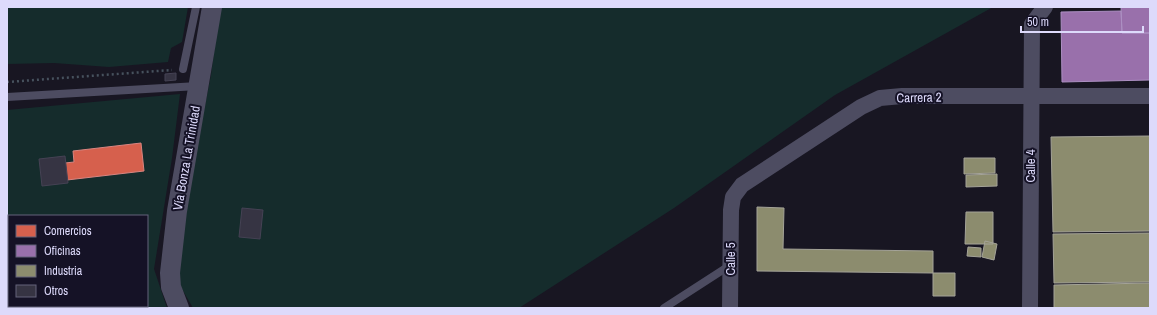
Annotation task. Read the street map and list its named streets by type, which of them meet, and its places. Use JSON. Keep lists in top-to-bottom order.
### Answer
{
  "streets": {
    "street": [
      "Carrera 2",
      "Vía Bonza La Trinidad",
      "Calle 4",
      "Calle 5"
    ]
  },
  "crossings": [
    ["Carrera 2", "Calle 4"],
    ["Carrera 2", "Calle 5"]
  ],
  "legend": [
    "Comercios",
    "Oficinas",
    "Industria",
    "Otros"
  ],
  "scale_bar": "50 m"
}
